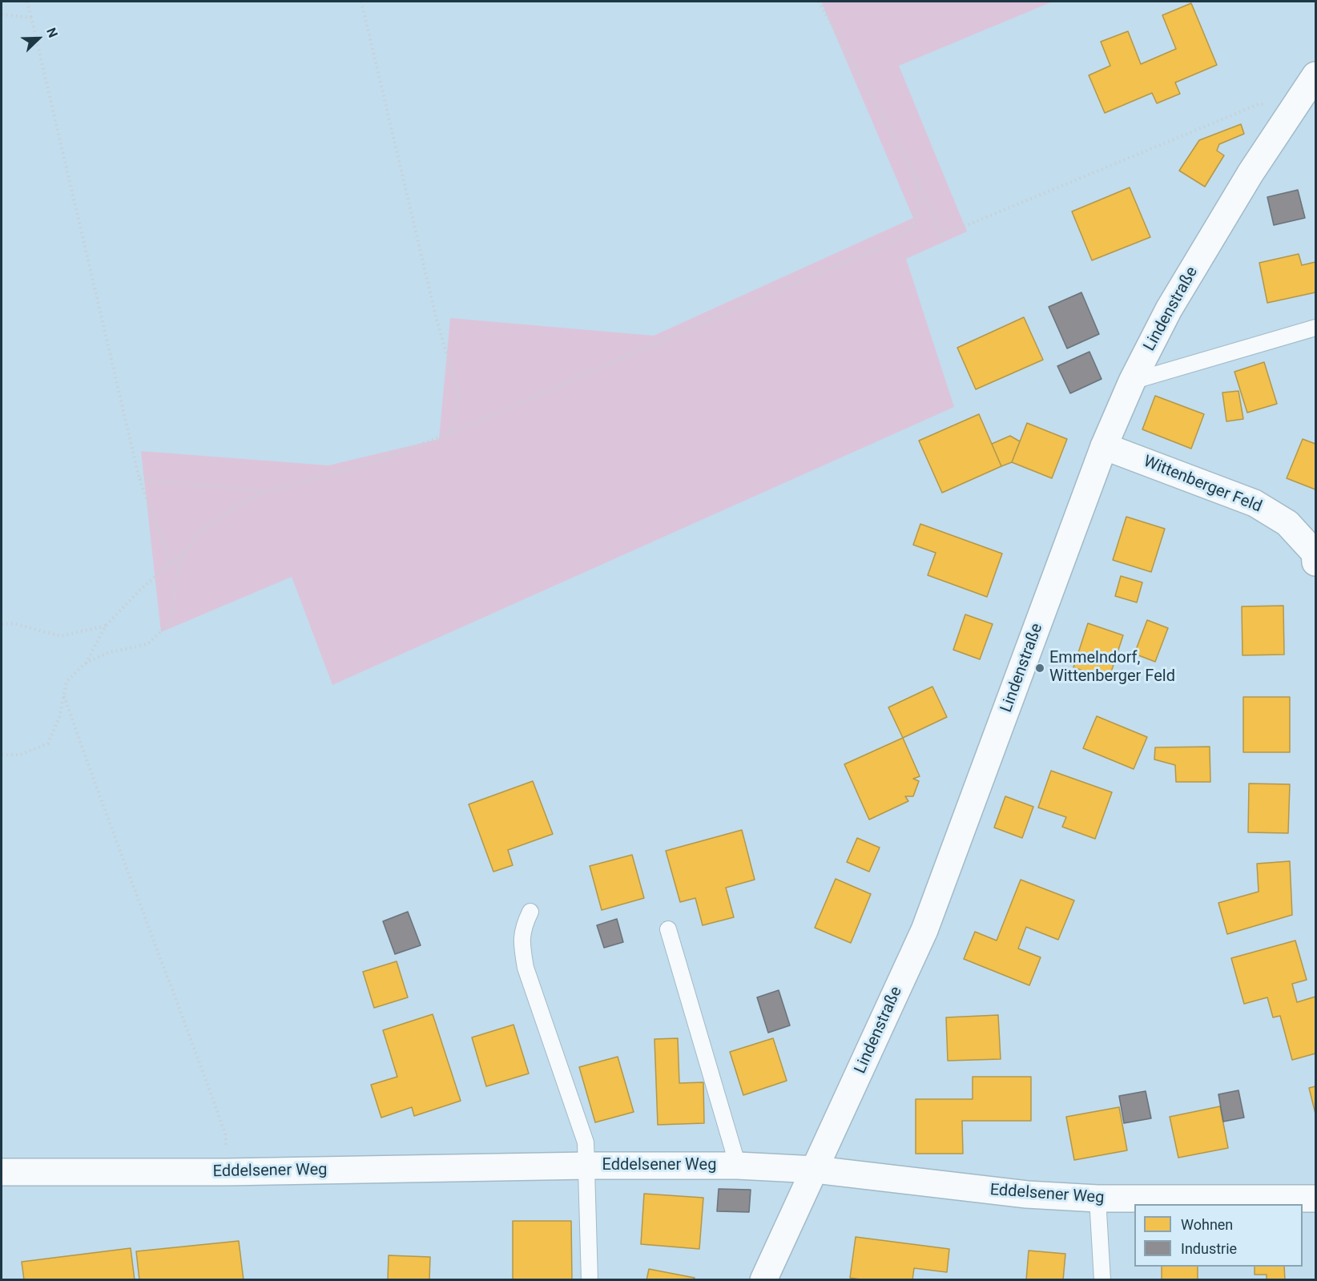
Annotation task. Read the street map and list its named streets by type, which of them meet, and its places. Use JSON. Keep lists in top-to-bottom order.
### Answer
{
  "streets": {
    "street": ["Lindenstraße", "Wittenberger Feld", "Eddelsener Weg"]
  },
  "crossings": [
    ["Lindenstraße", "Wittenberger Feld"],
    ["Lindenstraße", "Eddelsener Weg"]
  ],
  "places": ["Emmelndorf, Wittenberger Feld"],
  "legend": ["Wohnen", "Industrie"],
  "north": "top right"
}
